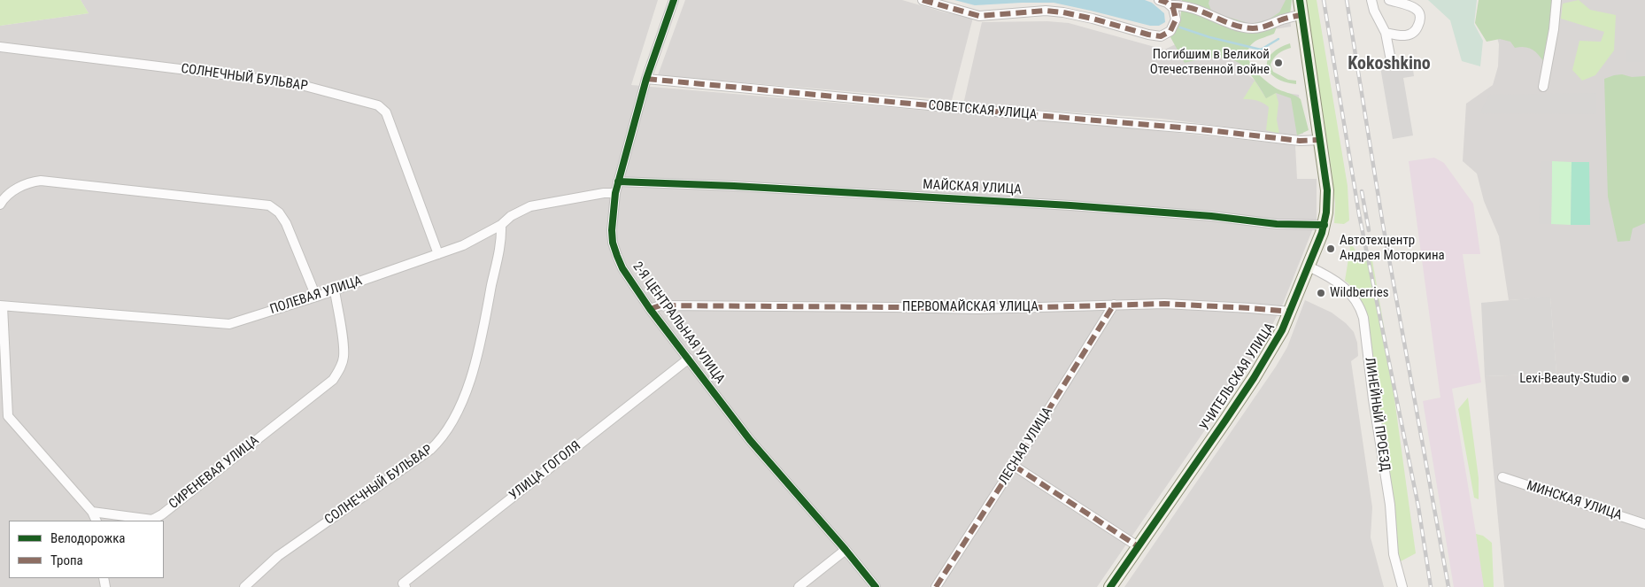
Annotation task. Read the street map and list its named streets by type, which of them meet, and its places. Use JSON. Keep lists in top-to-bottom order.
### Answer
{
  "streets": {
    "street": [
      "СОЛНЕЧНЫЙ БУЛЬВАР",
      "СОВЕТСКАЯ УЛИЦА",
      "МАЙСКАЯ УЛИЦА",
      "ПОЛЕВАЯ УЛИЦА",
      "ПЕРВОМАЙСКАЯ УЛИЦА",
      "2-Я ЦЕНТРАЛЬНАЯ УЛИЦА",
      "УЧИТЕЛЬСКАЯ УЛИЦА",
      "ЛИНЕЙНЫЙ ПРОЕЗД",
      "ЛЕСНАЯ УЛИЦА",
      "УЛИЦА ГОГОЛЯ",
      "СИРЕНЕВАЯ УЛИЦА",
      "МИНСКАЯ УЛИЦА"
    ]
  },
  "crossings": [
    ["СОЛНЕЧНЫЙ БУЛЬВАР", "ПОЛЕВАЯ УЛИЦА"],
    ["СОВЕТСКАЯ УЛИЦА", "2-Я ЦЕНТРАЛЬНАЯ УЛИЦА"],
    ["СОВЕТСКАЯ УЛИЦА", "УЧИТЕЛЬСКАЯ УЛИЦА"],
    ["МАЙСКАЯ УЛИЦА", "2-Я ЦЕНТРАЛЬНАЯ УЛИЦА"],
    ["МАЙСКАЯ УЛИЦА", "УЧИТЕЛЬСКАЯ УЛИЦА"],
    ["ПОЛЕВАЯ УЛИЦА", "2-Я ЦЕНТРАЛЬНАЯ УЛИЦА"],
    ["ПОЛЕВАЯ УЛИЦА", "СИРЕНЕВАЯ УЛИЦА"],
    ["ПЕРВОМАЙСКАЯ УЛИЦА", "2-Я ЦЕНТРАЛЬНАЯ УЛИЦА"],
    ["ПЕРВОМАЙСКАЯ УЛИЦА", "УЧИТЕЛЬСКАЯ УЛИЦА"],
    ["ПЕРВОМАЙСКАЯ УЛИЦА", "ЛЕСНАЯ УЛИЦА"],
    ["2-Я ЦЕНТРАЛЬНАЯ УЛИЦА", "УЛИЦА ГОГОЛЯ"],
    ["УЧИТЕЛЬСКАЯ УЛИЦА", "ЛИНЕЙНЫЙ ПРОЕЗД"]
  ],
  "districts": ["Kokoshkino"],
  "places": [
    "Погибшим в Великой Отечественной войне",
    "Автотехцентр Андрея Моторкина",
    "Wildberries",
    "Lexi-Beauty-Studio"
  ],
  "legend": ["Велодорожка", "Тропа"]
}
